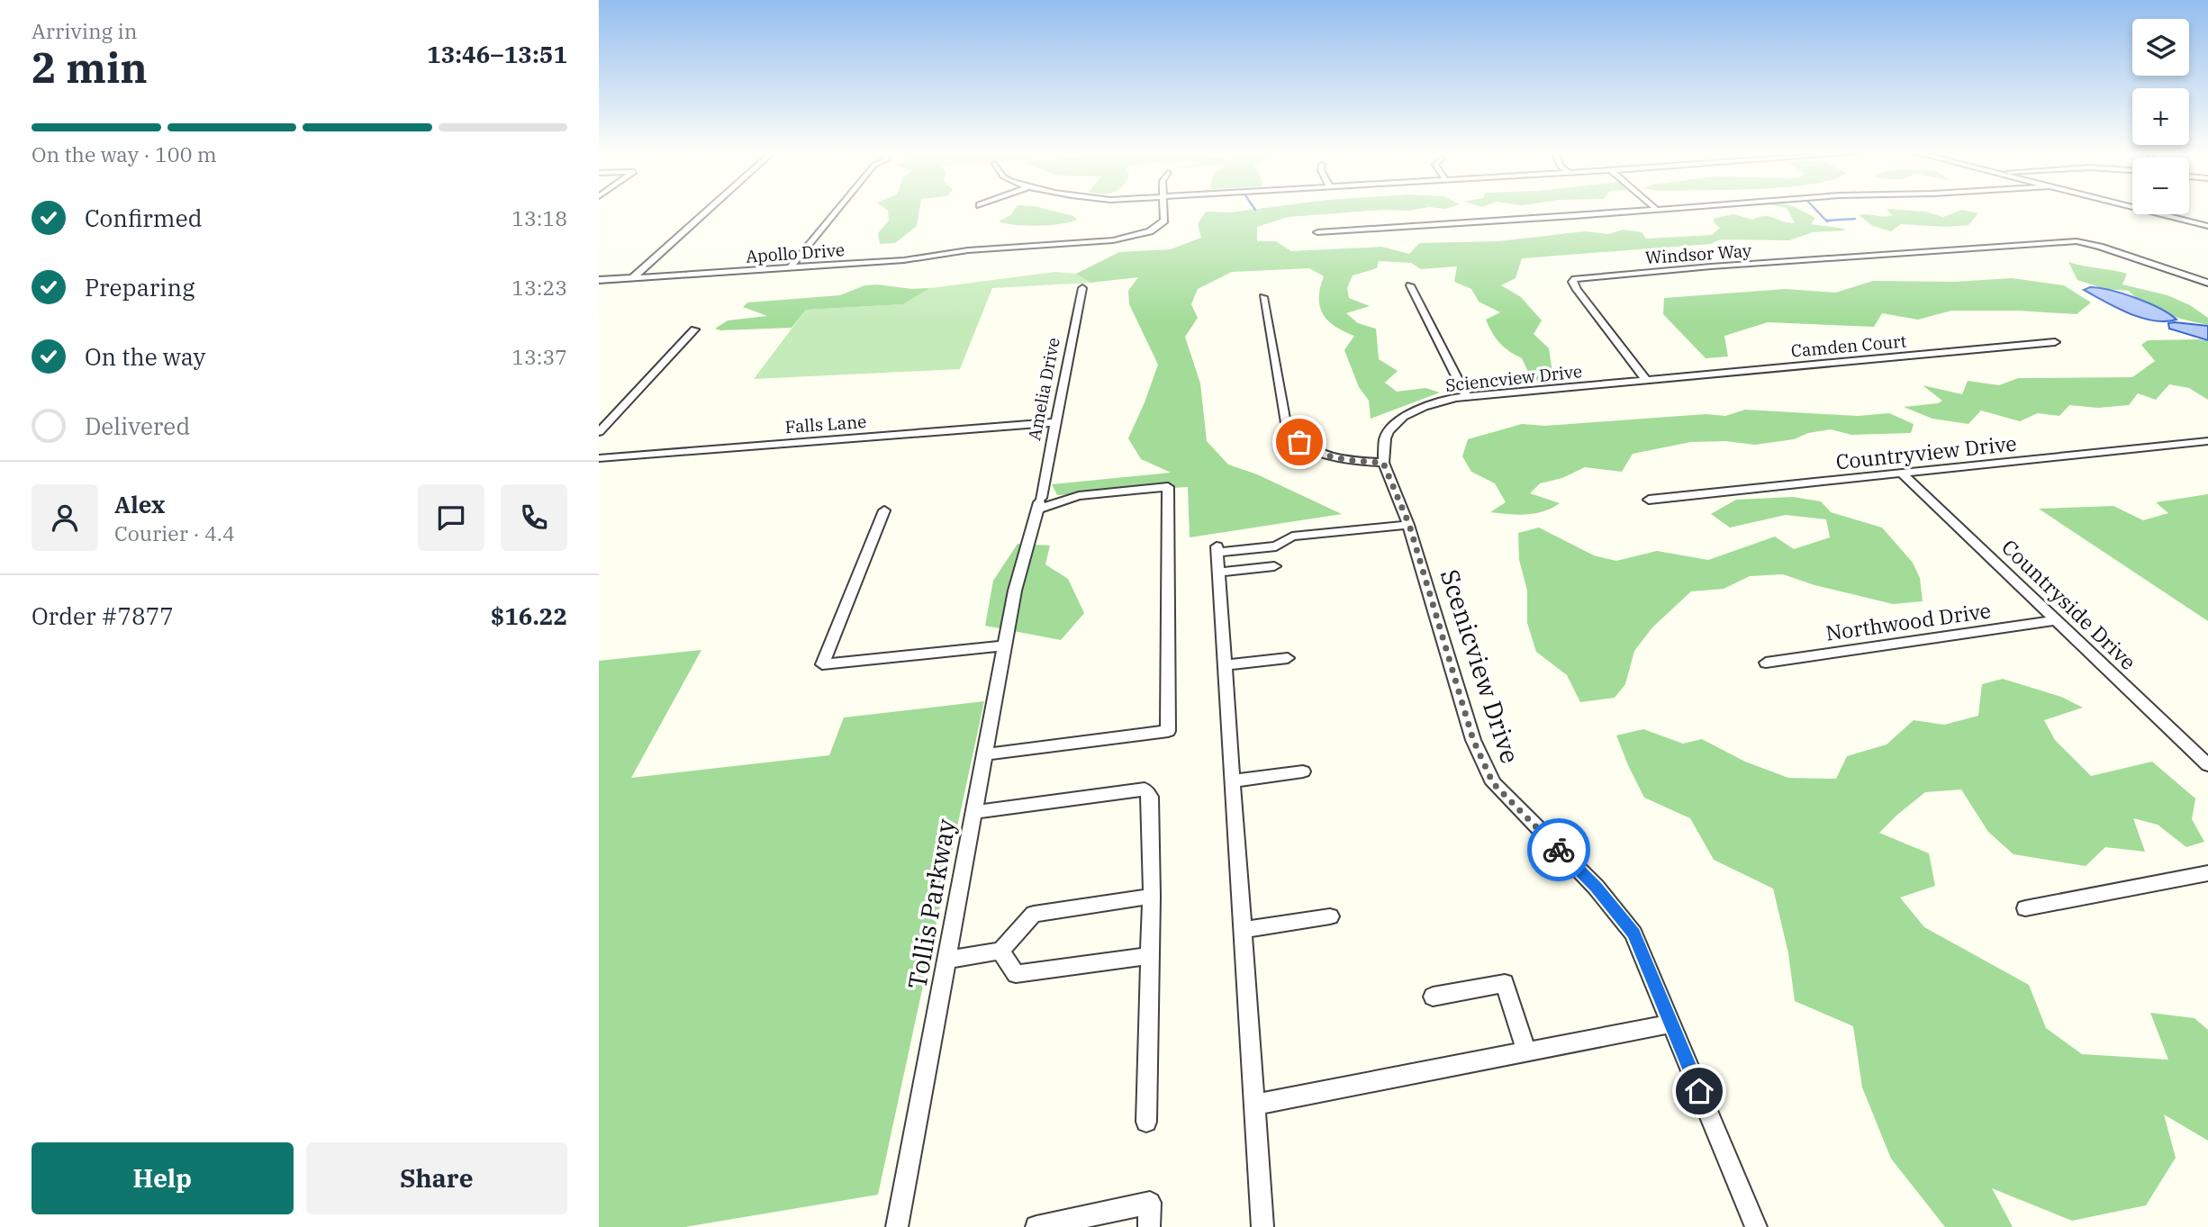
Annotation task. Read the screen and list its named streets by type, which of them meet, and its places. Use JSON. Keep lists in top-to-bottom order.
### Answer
{
  "streets": {
    "street": [
      "Apollo Drive",
      "Windsor Way",
      "Camden Court",
      "Sciencview Drive",
      "Amelia Drive",
      "Falls Lane",
      "Countryview Drive",
      "Countryside Drive",
      "Northwood Drive",
      "Scenicview Drive",
      "Tollis Parkway"
    ]
  },
  "crossings": [
    ["Windsor Way", "Camden Court"],
    ["Windsor Way", "Sciencview Drive"],
    ["Camden Court", "Sciencview Drive"],
    ["Sciencview Drive", "Scenicview Drive"],
    ["Amelia Drive", "Falls Lane"],
    ["Amelia Drive", "Tollis Parkway"],
    ["Countryview Drive", "Countryside Drive"],
    ["Countryside Drive", "Northwood Drive"]
  ],
  "page": {
    "heading": ["2 min", "Arriving in", "13:46–13:51"],
    "panel": [
      "Alex",
      "Courier · 4.4",
      "Order #7877",
      "$16.22"
    ],
    "map_buttons": ["+", "−"],
    "bar": "On the way · 100 m",
    "list": [
      ["Confirmed", "13:18"],
      ["Preparing", "13:23"],
      ["On the way", "13:37"],
      "Delivered"
    ],
    "buttons": ["Help", "Share"]
  }
}
